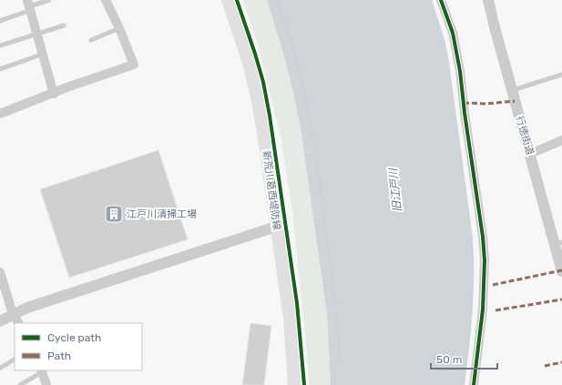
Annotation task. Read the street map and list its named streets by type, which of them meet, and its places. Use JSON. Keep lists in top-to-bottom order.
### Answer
{
  "streets": {
    "main road": ["新荒川葛西堤防線"],
    "street": ["行徳街道"]
  },
  "water": ["旧江戸川"],
  "places": {
    "building": ["江戸川清掃工場"]
  },
  "legend": ["Cycle path", "Path"],
  "scale_bar": "50 m"
}
